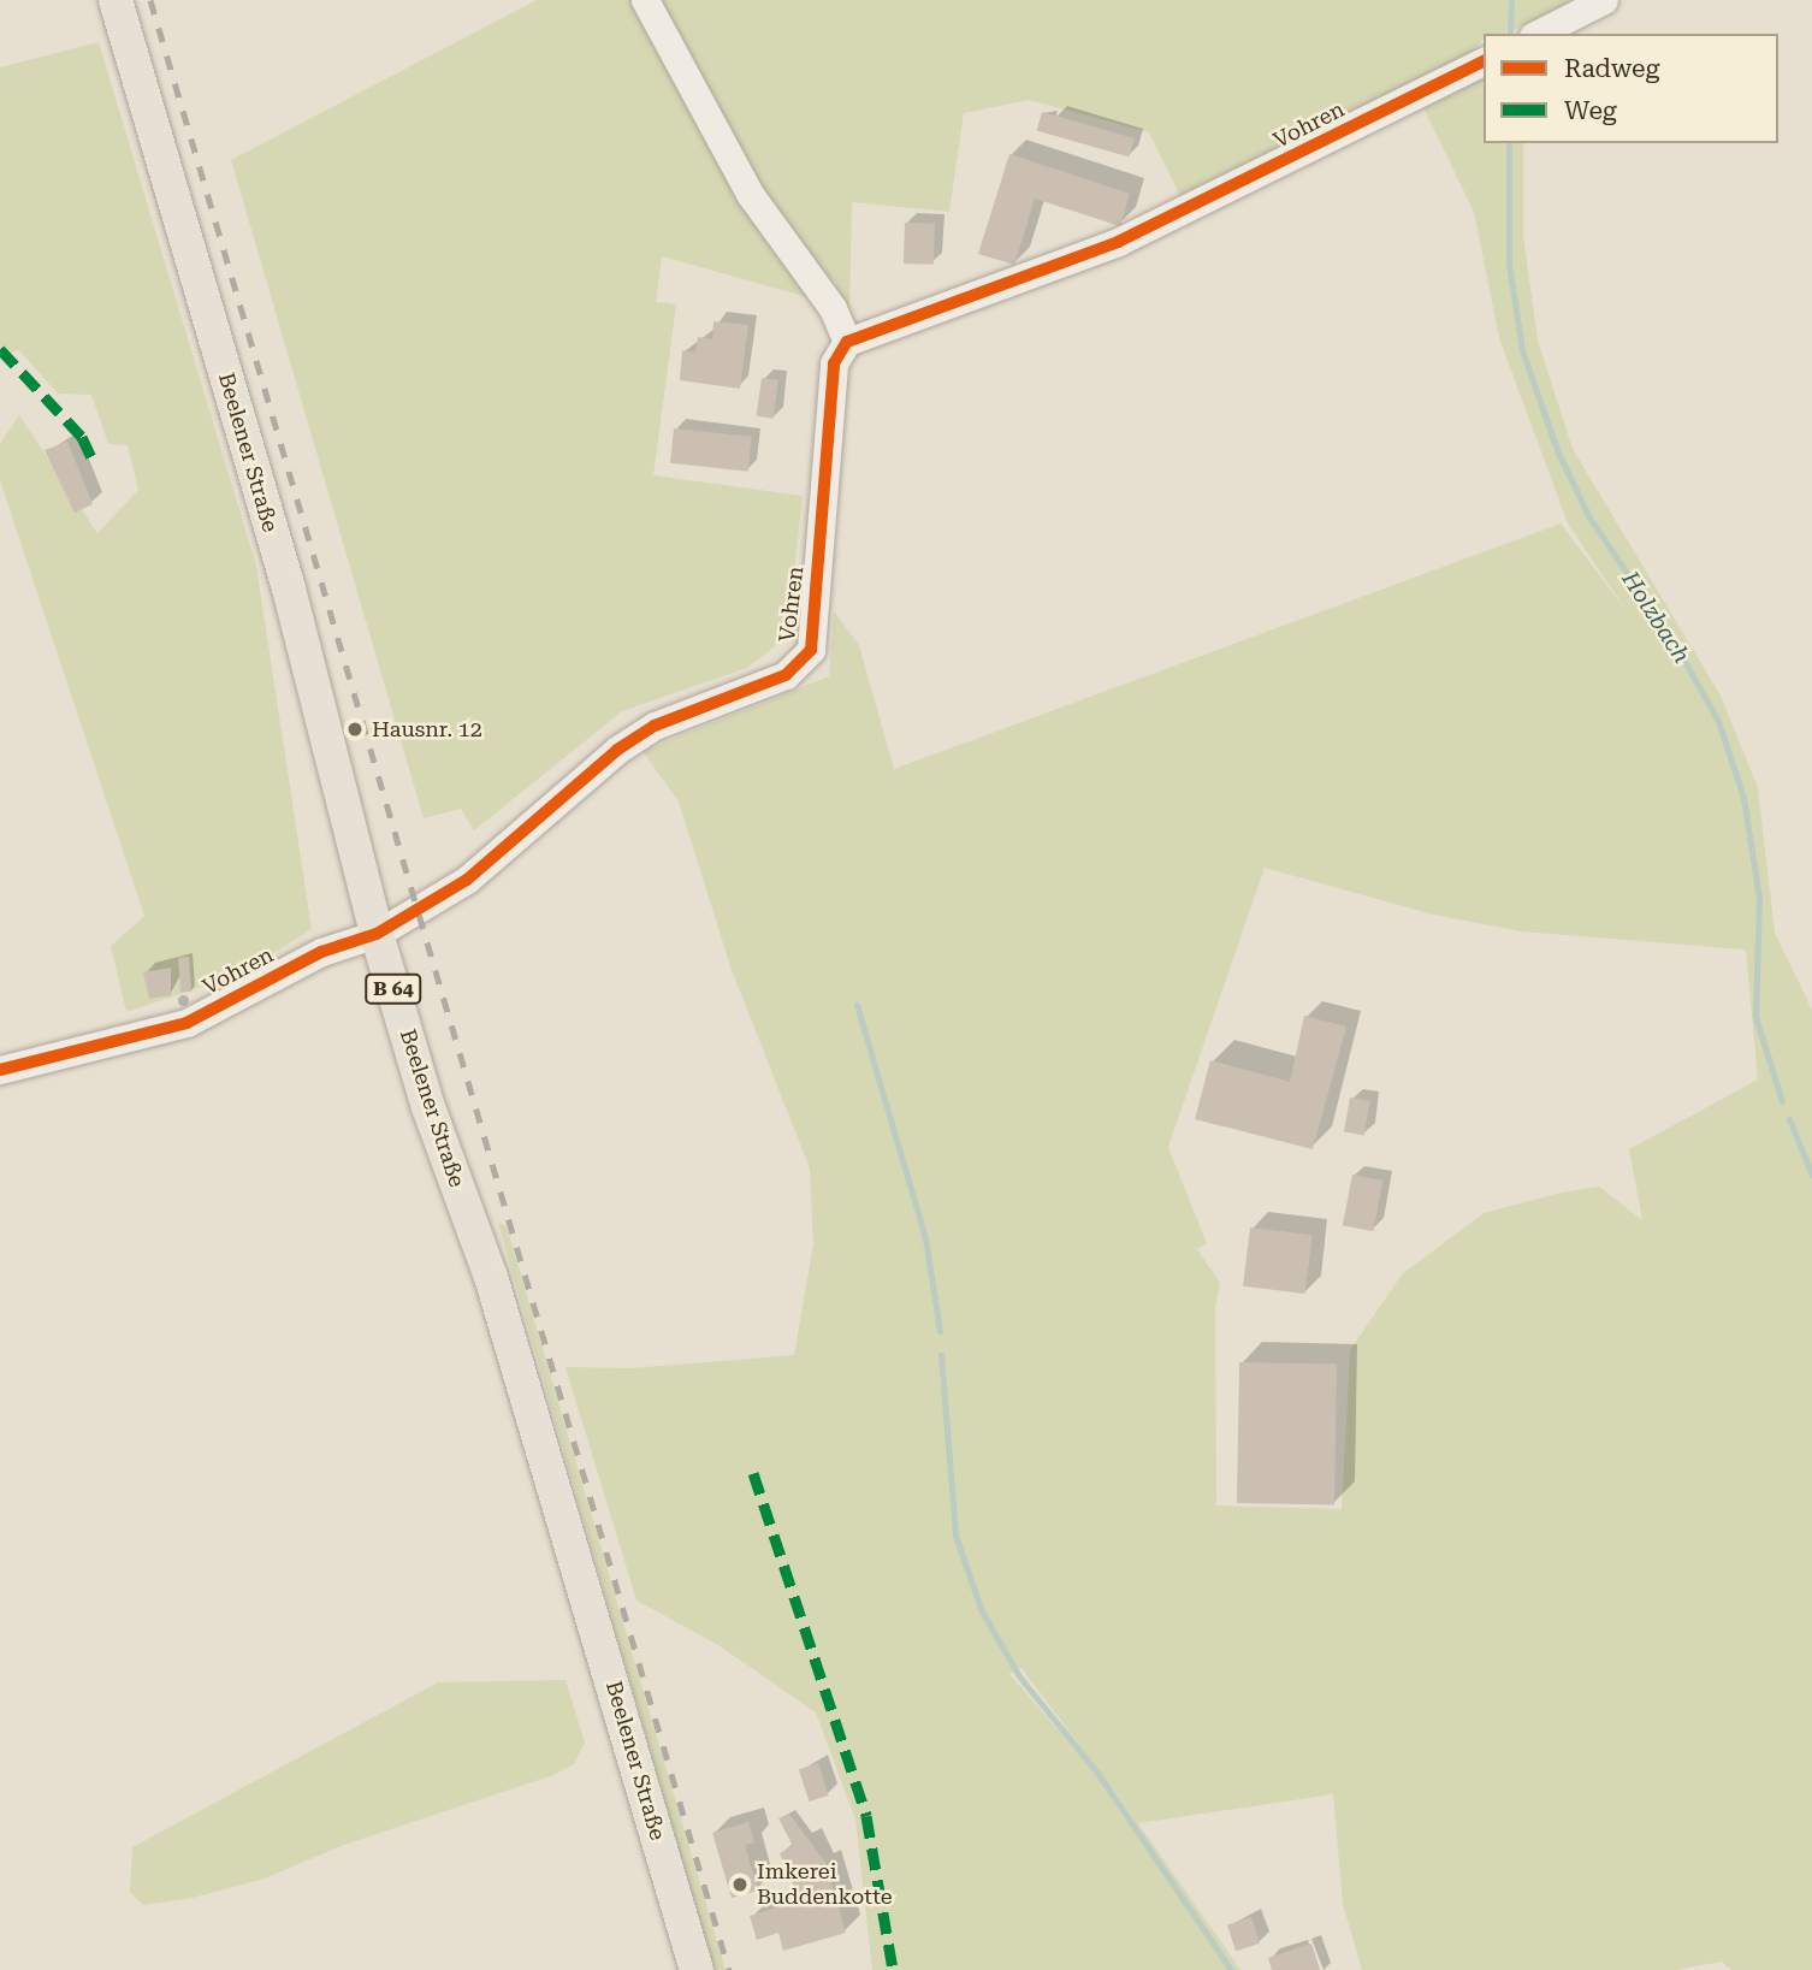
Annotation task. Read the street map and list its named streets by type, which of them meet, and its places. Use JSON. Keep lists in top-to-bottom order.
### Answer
{
  "streets": {
    "main road": ["Beelener Straße", "B 64"],
    "street": ["Vohren"]
  },
  "crossings": [
    ["Vohren", "Beelener Straße"]
  ],
  "water": ["Holzbach"],
  "places": ["Hausnr. 12", "Imkerei Buddenkotte"],
  "legend": ["Radweg", "Weg"]
}
